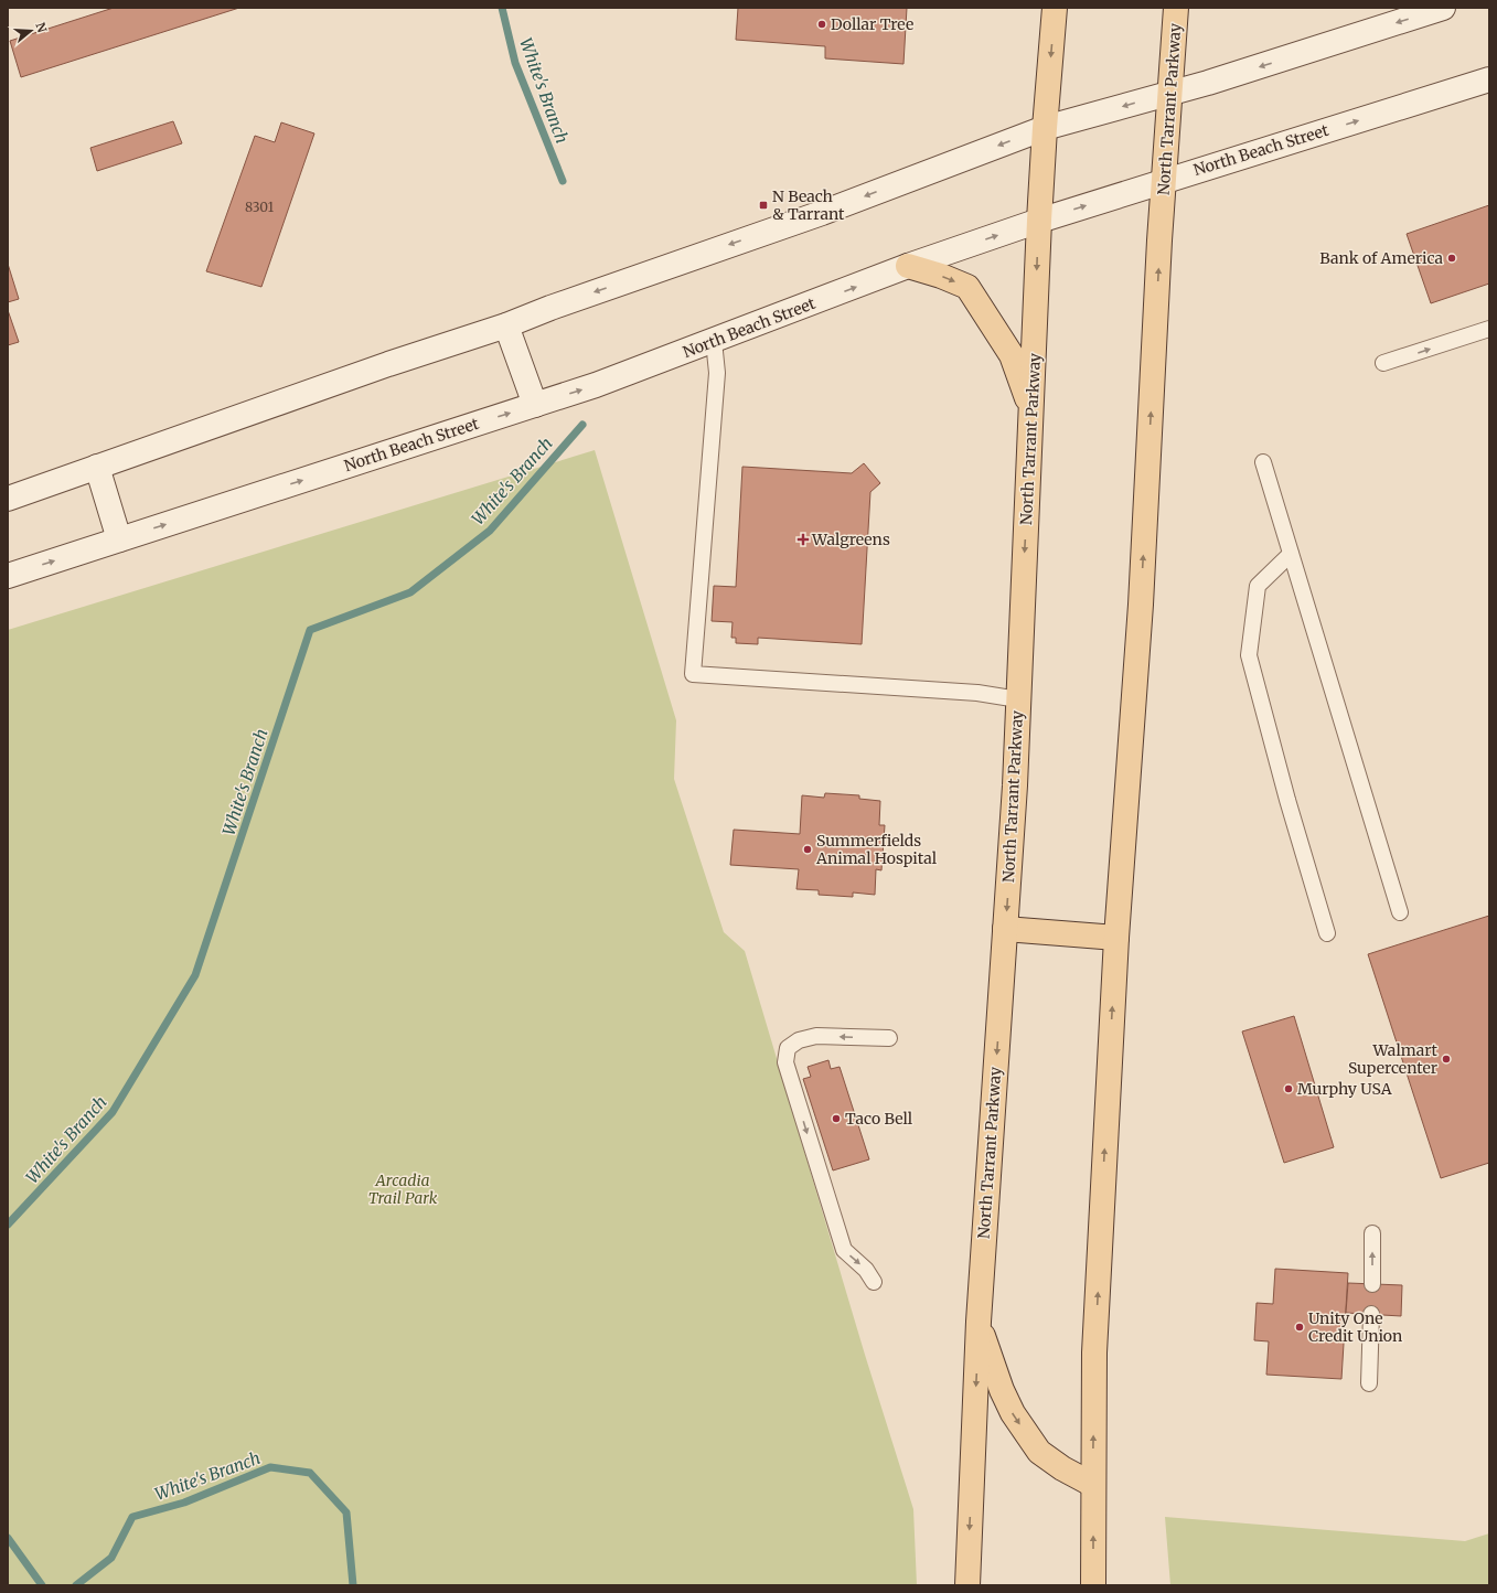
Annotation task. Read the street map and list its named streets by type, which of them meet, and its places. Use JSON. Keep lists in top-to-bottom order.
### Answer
{
  "streets": {
    "main road": ["North Tarrant Parkway", "North Beach Street"]
  },
  "crossings": [
    ["North Tarrant Parkway", "North Beach Street"]
  ],
  "water": ["White's Branch"],
  "parks": ["Arcadia Trail Park"],
  "places": {
    "other": [
      "Dollar Tree",
      "Bank of America",
      "Summerfields Animal Hospital",
      "Walmart Supercenter",
      "Murphy USA",
      "Taco Bell",
      "Unity One Credit Union"
    ],
    "transit": ["N Beach & Tarrant"],
    "health": ["Walgreens"]
  },
  "house_numbers": ["8301"],
  "north": "right"
}
